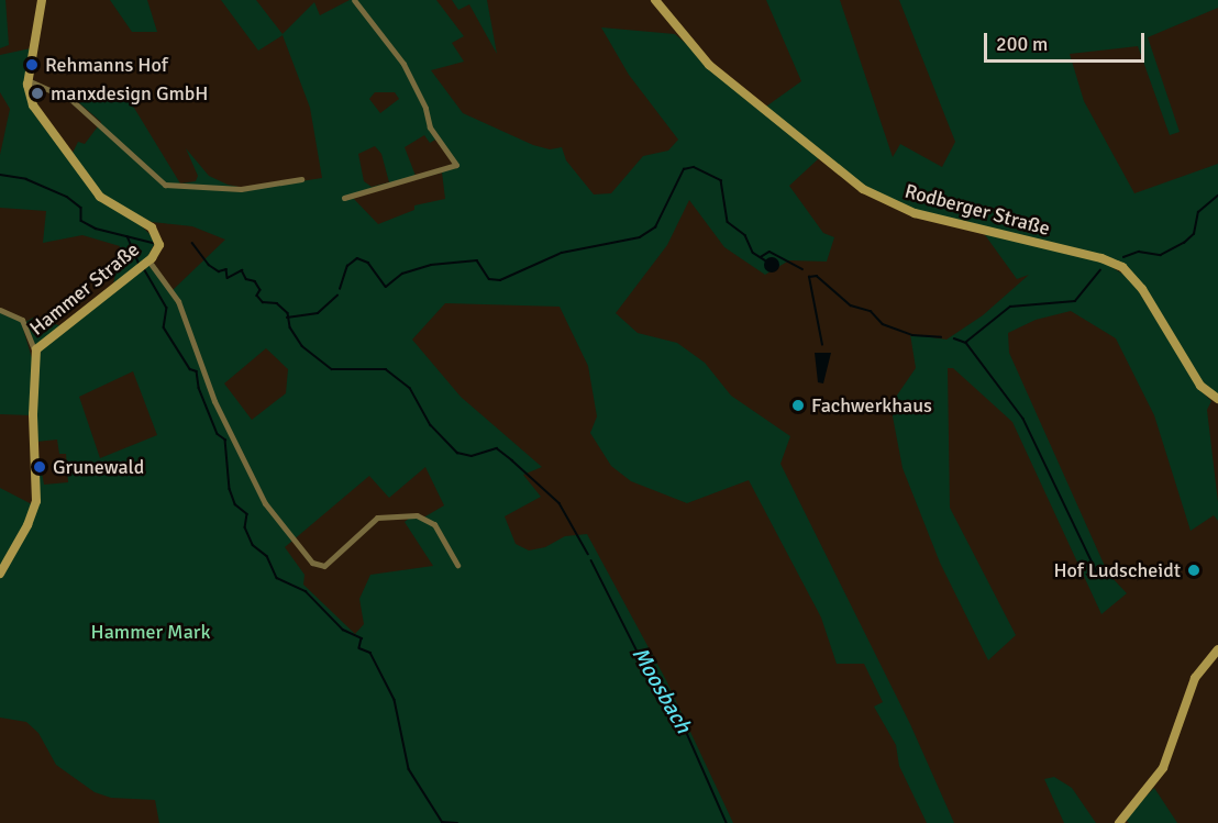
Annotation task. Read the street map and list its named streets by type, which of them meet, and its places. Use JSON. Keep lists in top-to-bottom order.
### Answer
{
  "streets": {
    "street": ["Rodberger Straße", "Hammer Straße"]
  },
  "water": ["Moosbach"],
  "parks": ["Hammer Mark"],
  "places": [
    "Rehmanns Hof",
    "manxdesign GmbH",
    "Fachwerkhaus",
    "Grunewald",
    "Hof Ludscheidt"
  ],
  "scale_bar": "200 m"
}
